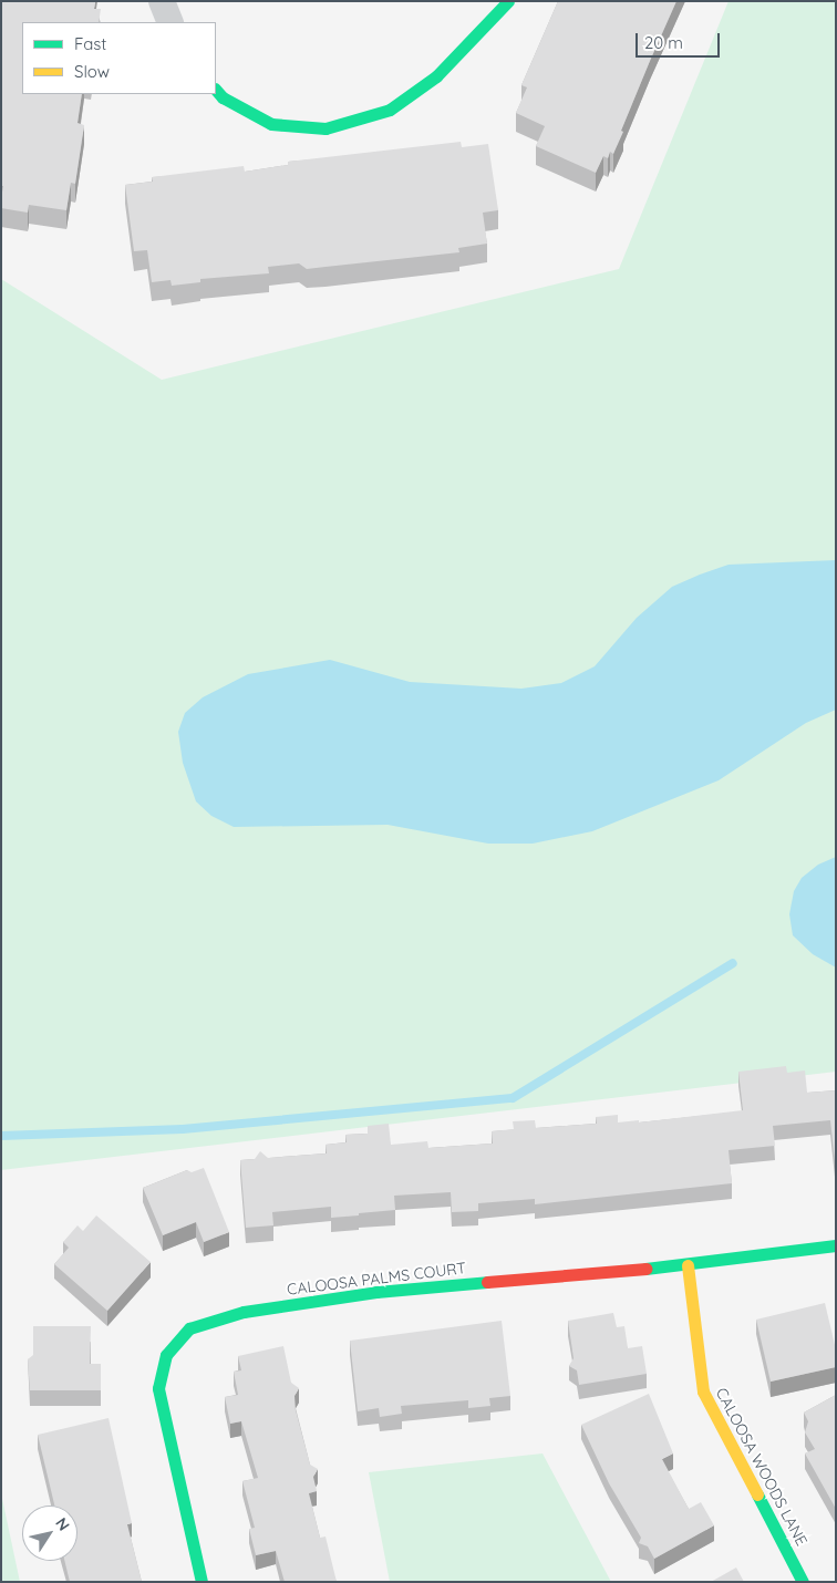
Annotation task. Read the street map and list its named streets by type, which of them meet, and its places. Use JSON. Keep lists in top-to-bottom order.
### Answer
{
  "streets": {
    "street": ["CALOOSA PALMS COURT", "CALOOSA WOODS LANE"]
  },
  "crossings": [
    ["CALOOSA PALMS COURT", "CALOOSA WOODS LANE"]
  ],
  "legend": ["Fast", "Slow"],
  "scale_bar": "20 m",
  "north": "top right"
}
